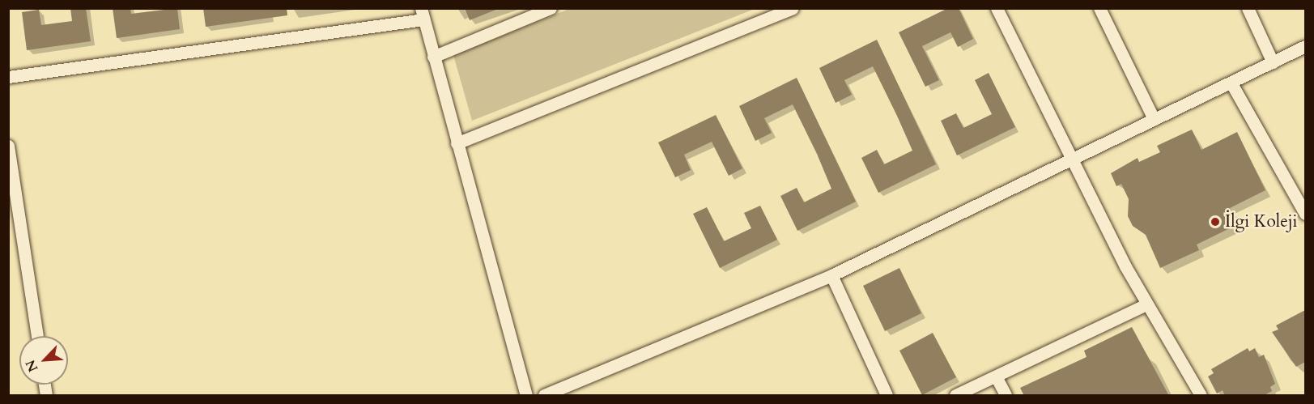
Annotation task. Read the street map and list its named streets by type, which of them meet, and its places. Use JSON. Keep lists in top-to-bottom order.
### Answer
{
  "places": ["İlgi Koleji"],
  "north": "bottom left"
}
